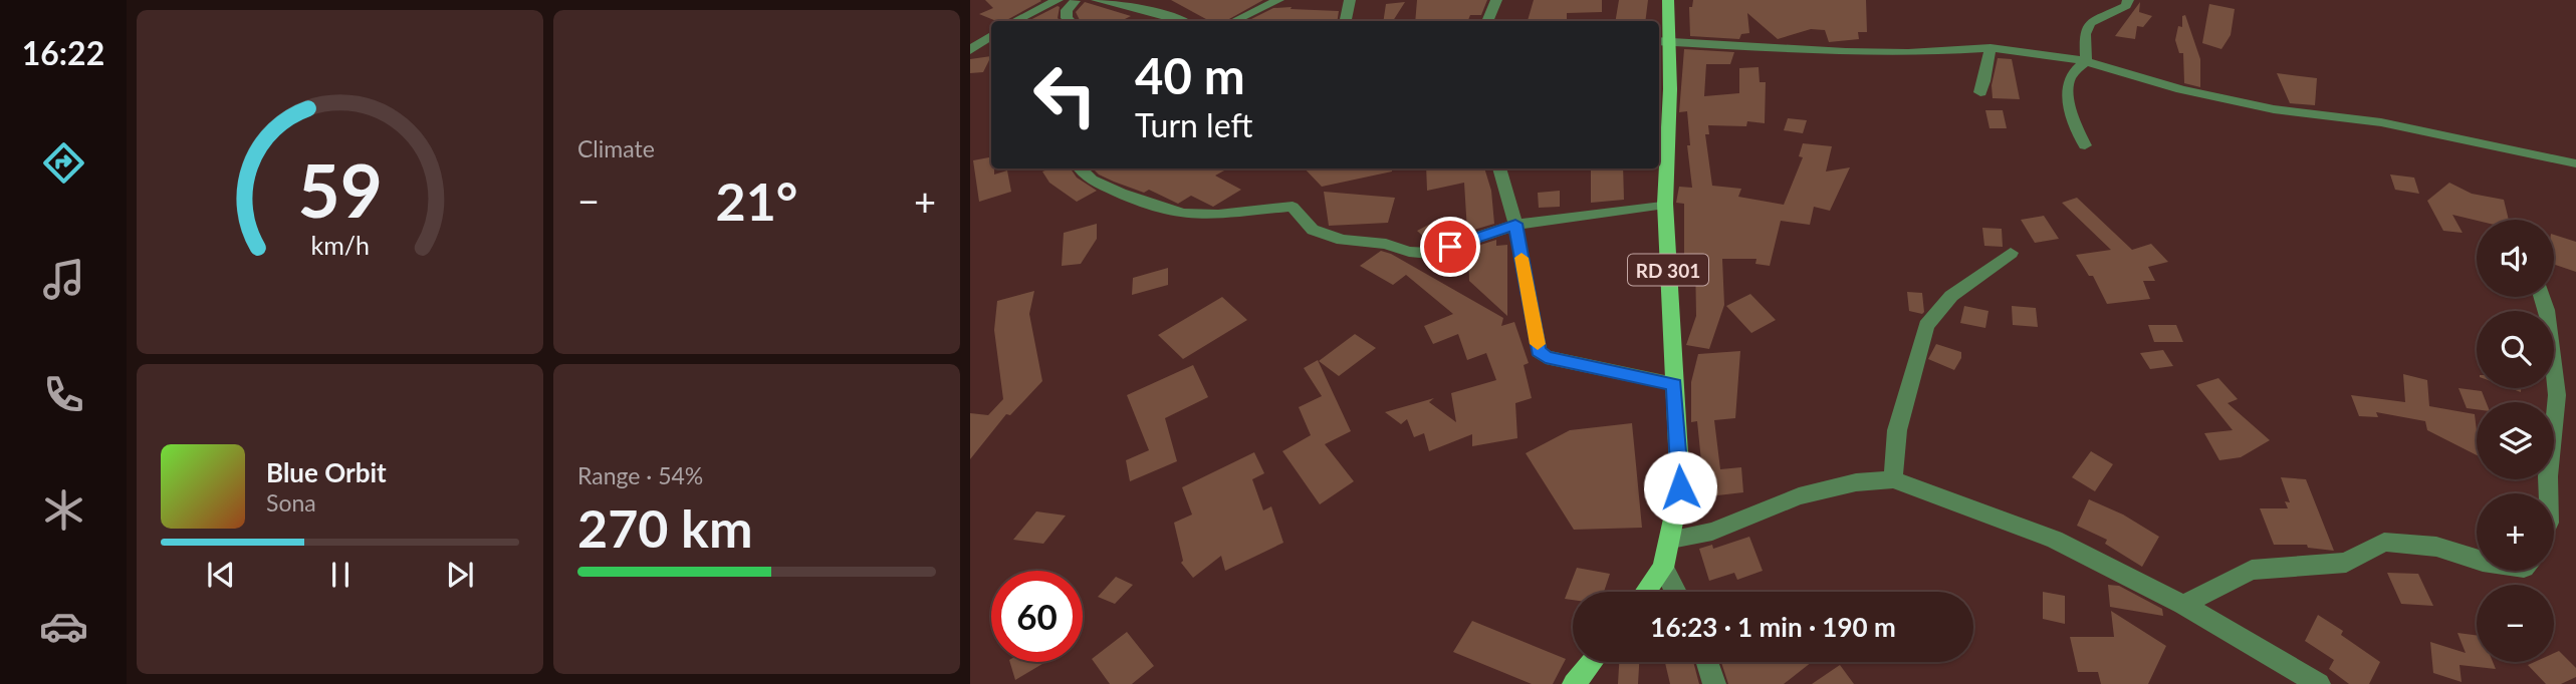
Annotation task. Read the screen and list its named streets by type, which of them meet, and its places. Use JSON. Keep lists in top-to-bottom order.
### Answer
{
  "streets": {
    "main road": ["RD 301"]
  },
  "page": {
    "tabs": "16:22",
    "tile": [
      "Climate",
      ["Range · 54%", "270 km"]
    ],
    "turn": ["40 m", "Turn left"],
    "heat": ["−", "21°", "+"],
    "map_buttons": ["+", "−"],
    "song": ["Blue Orbit", "Sona"],
    "limit": "60",
    "trip": "16:23 · 1 min · 190 m",
    "gauge": ["59", "km/h"]
  }
}
